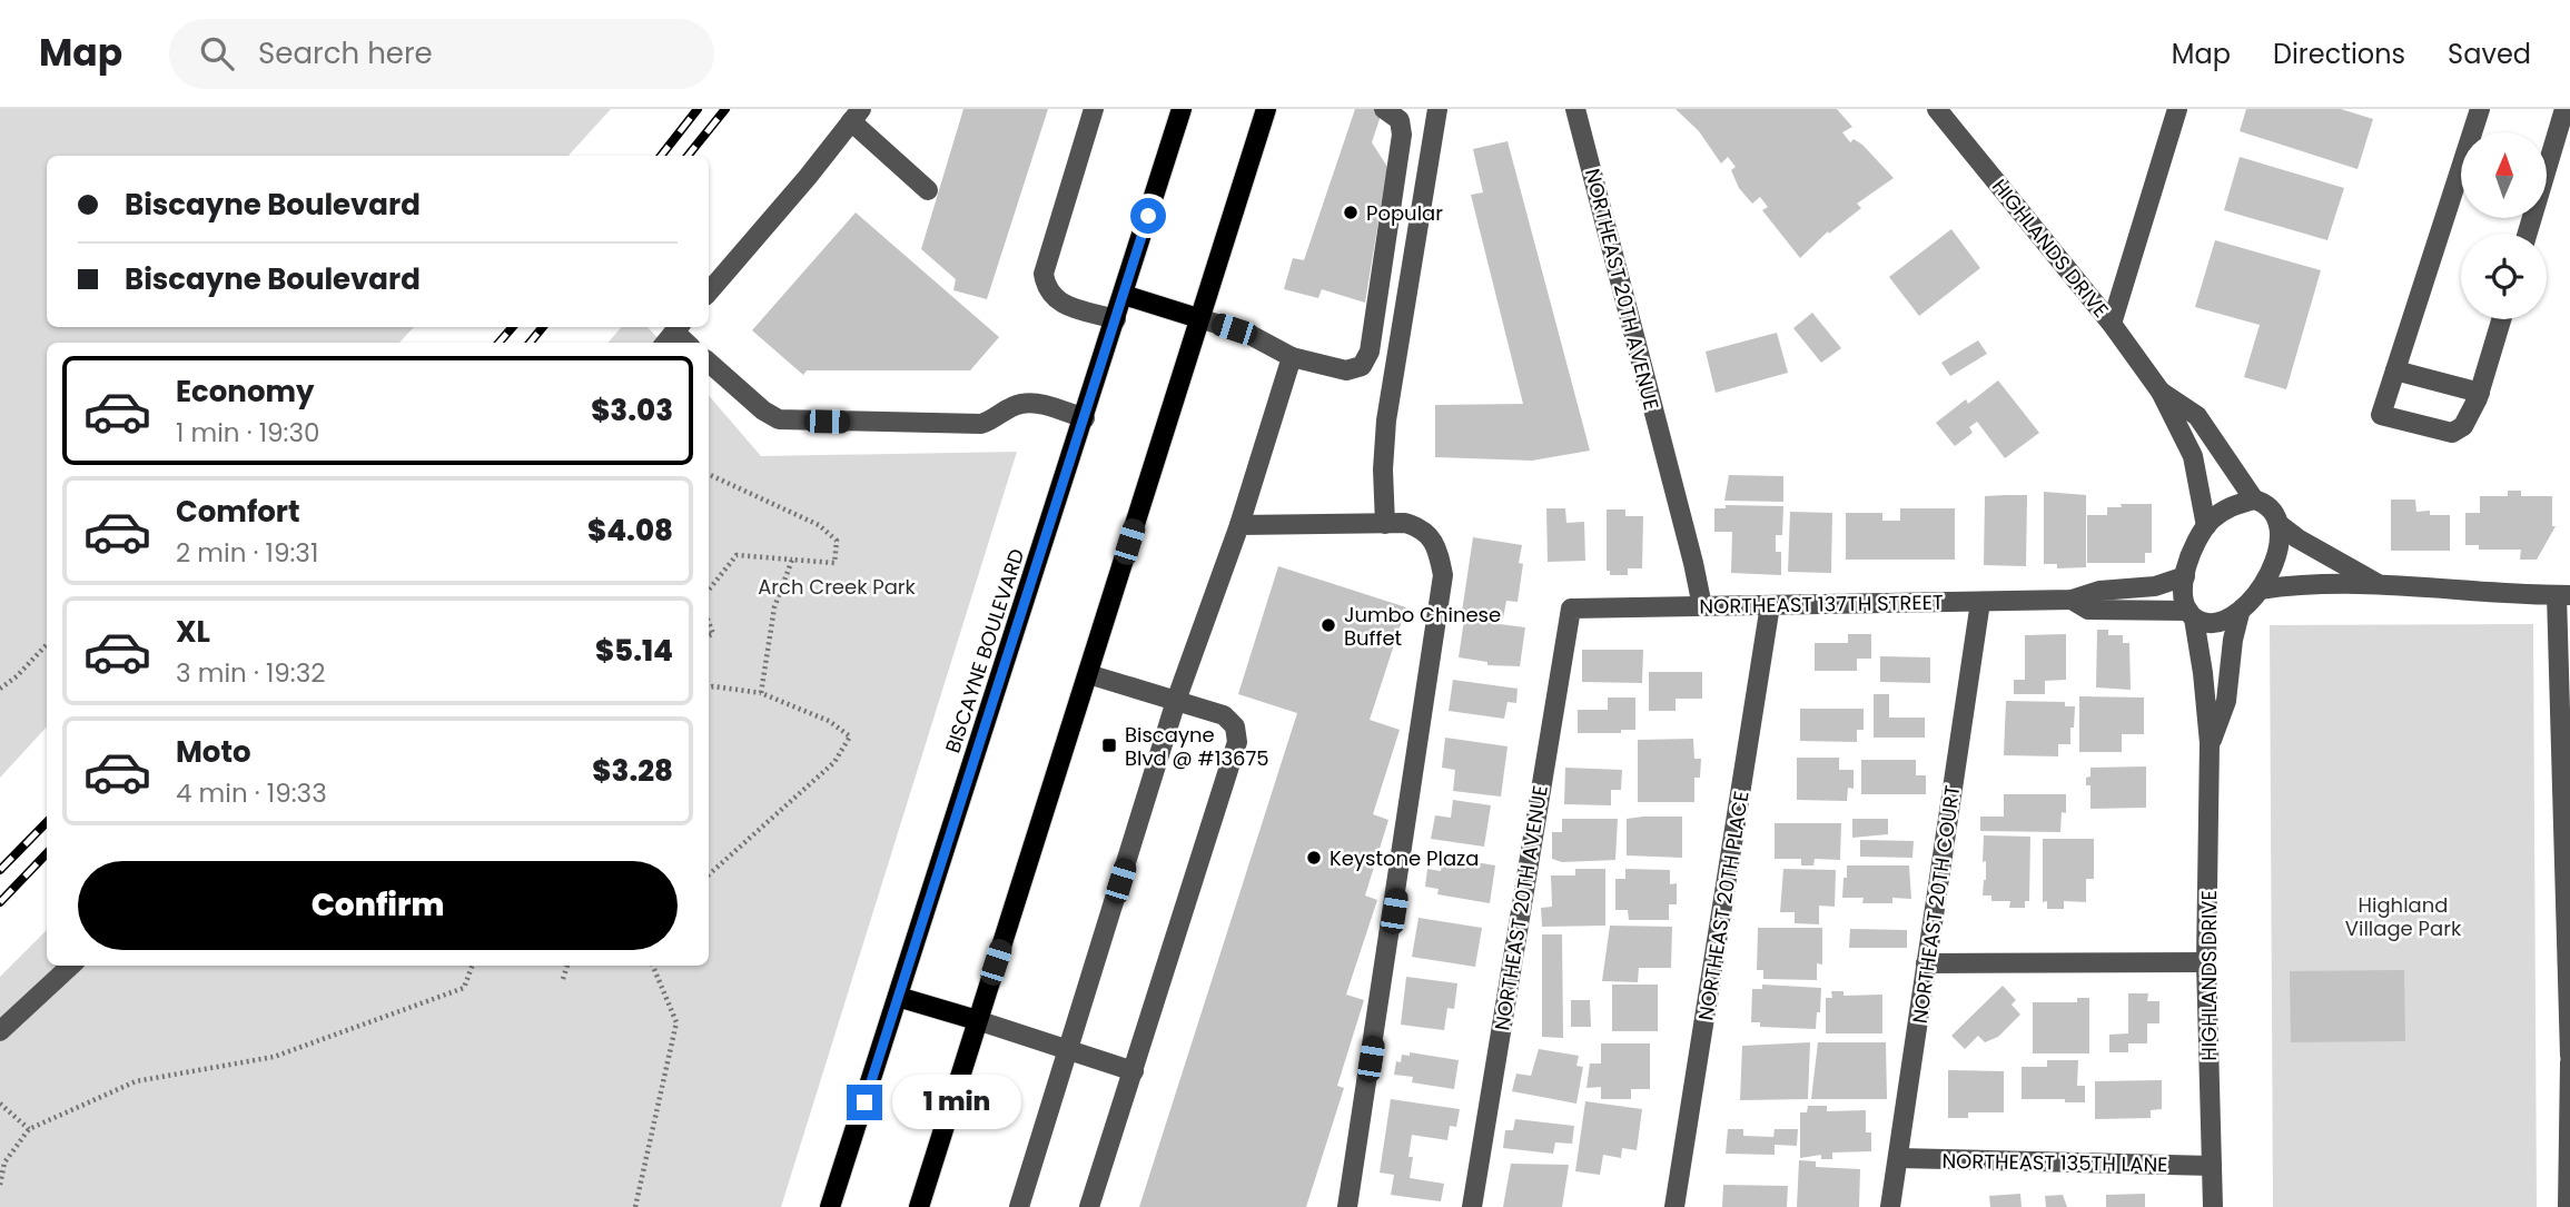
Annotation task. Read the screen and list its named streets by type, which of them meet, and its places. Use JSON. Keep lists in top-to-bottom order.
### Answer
{
  "streets": {
    "main road": ["BISCAYNE BOULEVARD"],
    "street": [
      "HIGHLANDS DRIVE",
      "NORTHEAST 20TH AVENUE",
      "NORTHEAST 137TH STREET",
      "NORTHEAST 20TH COURT",
      "NORTHEAST 20TH PLACE",
      "NORTHEAST 135TH LANE"
    ]
  },
  "crossings": [
    ["HIGHLANDS DRIVE", "NORTHEAST 137TH STREET"],
    ["HIGHLANDS DRIVE", "NORTHEAST 135TH LANE"],
    ["NORTHEAST 20TH AVENUE", "NORTHEAST 137TH STREET"],
    ["NORTHEAST 137TH STREET", "NORTHEAST 20TH COURT"],
    ["NORTHEAST 137TH STREET", "NORTHEAST 20TH PLACE"],
    ["NORTHEAST 20TH COURT", "NORTHEAST 135TH LANE"]
  ],
  "parks": ["Arch Creek Park", "Highland Village Park"],
  "places": {
    "other": ["Popular", "Jumbo Chinese Buffet", "Keystone Plaza"],
    "transit": ["Biscayne Blvd @ #13675"]
  },
  "north": "top",
  "page": {
    "header": "Map",
    "search": "Search here",
    "nav": ["Map", "Directions", "Saved"],
    "banner": ["Biscayne Boulevard", "Biscayne Boulevard"],
    "list": [
      {
        "name": "Economy",
        "note": "1 min · 19:30",
        "value": "$3.03"
      },
      {
        "name": "Comfort",
        "note": "2 min · 19:31",
        "value": "$4.08"
      },
      {
        "name": "XL",
        "note": "3 min · 19:32",
        "value": "$5.14"
      },
      {
        "name": "Moto",
        "note": "4 min · 19:33",
        "value": "$3.28"
      }
    ],
    "buttons": "Confirm",
    "bubble": "1 min"
  }
}
